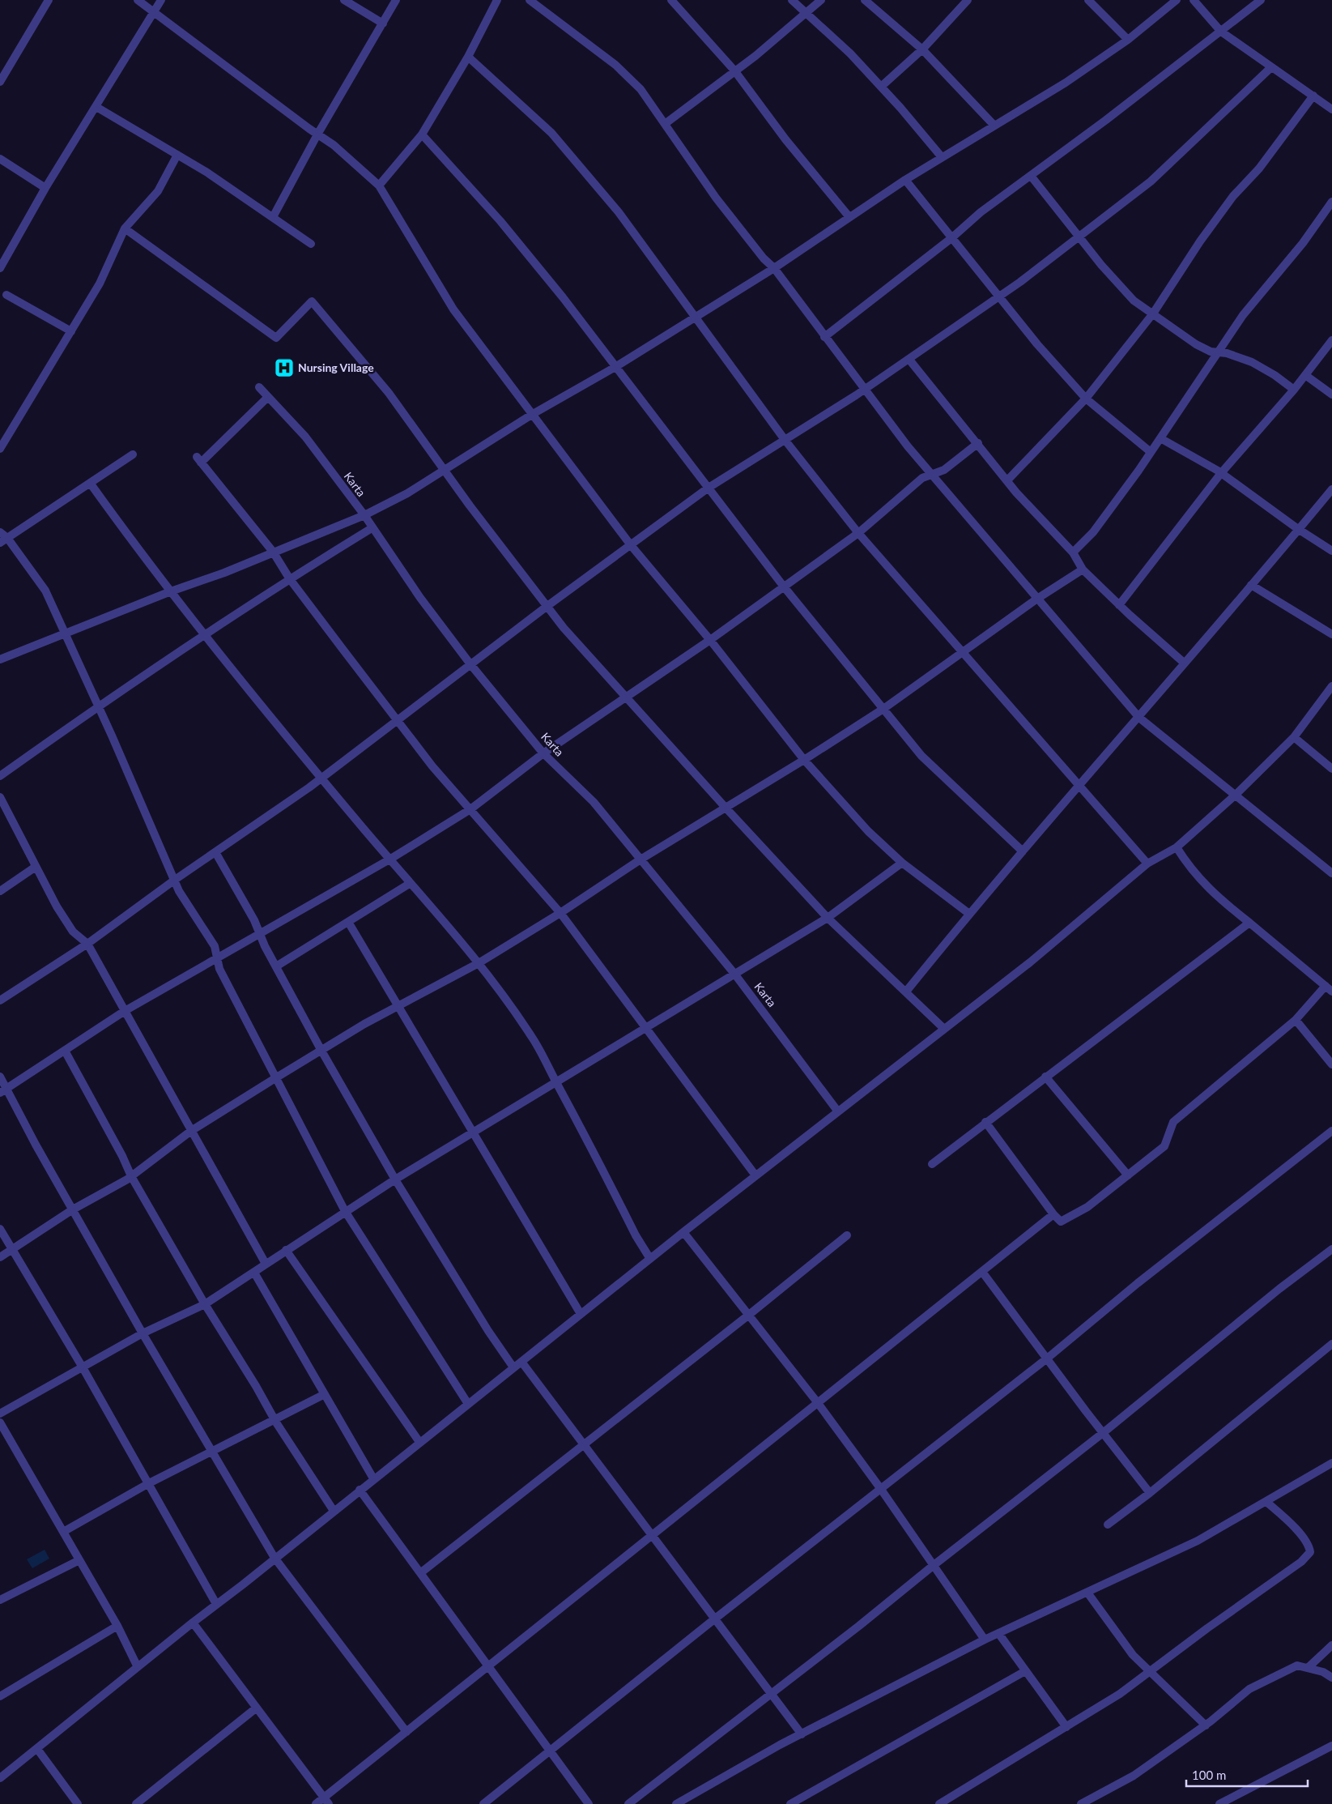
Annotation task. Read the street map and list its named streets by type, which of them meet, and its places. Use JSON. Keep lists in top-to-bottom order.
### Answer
{
  "streets": {
    "street": ["Karta"]
  },
  "places": {
    "hospital": ["Nursing Village"]
  },
  "scale_bar": "100 m"
}
